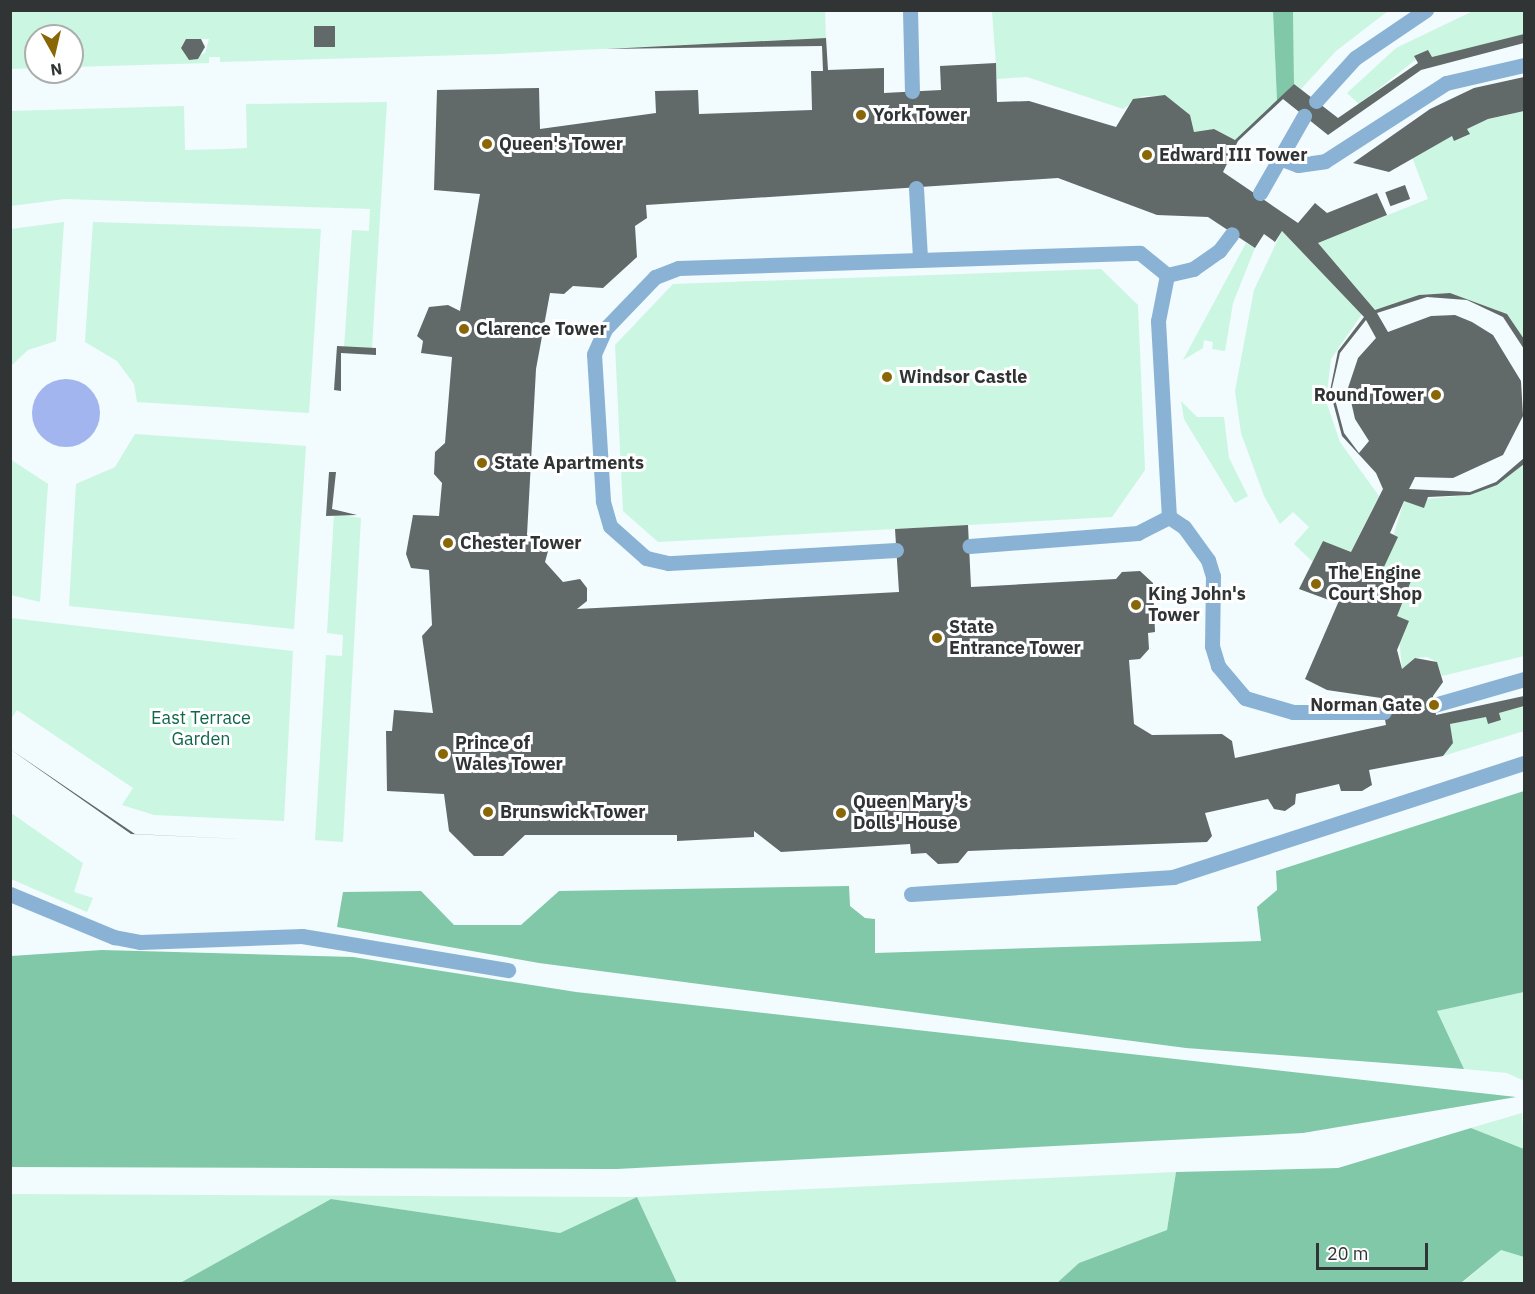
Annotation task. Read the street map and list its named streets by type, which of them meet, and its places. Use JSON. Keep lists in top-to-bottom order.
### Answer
{
  "parks": ["East Terrace Garden"],
  "places": [
    "York Tower",
    "Queen's Tower",
    "Edward III Tower",
    "Clarence Tower",
    "Windsor Castle",
    "Round Tower",
    "State Apartments",
    "Chester Tower",
    "The Engine Court Shop",
    "King John's Tower",
    "State Entrance Tower",
    "Norman Gate",
    "Prince of Wales Tower",
    "Brunswick Tower",
    "Queen Mary's Dolls' House"
  ],
  "scale_bar": "20 m",
  "north": "bottom"
}
